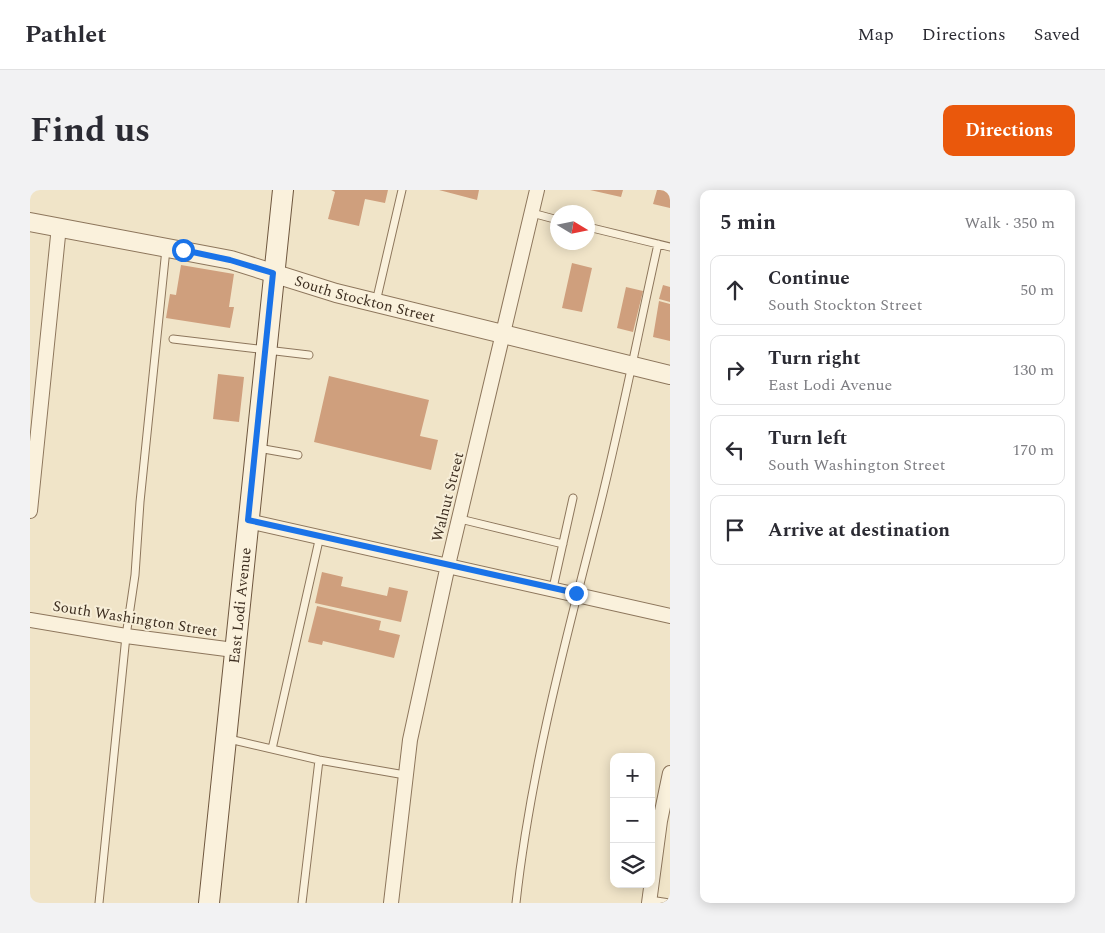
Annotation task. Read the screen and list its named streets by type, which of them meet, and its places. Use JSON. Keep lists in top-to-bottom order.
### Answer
{
  "streets": {
    "main road": ["East Lodi Avenue"],
    "street": ["South Stockton Street", "Walnut Street", "South Washington Street"]
  },
  "crossings": [
    ["South Stockton Street", "Walnut Street"],
    ["South Stockton Street", "East Lodi Avenue"],
    ["East Lodi Avenue", "South Washington Street"]
  ],
  "north": "right",
  "page": {
    "header": "Pathlet",
    "nav": ["Map", "Directions", "Saved"],
    "title": "Find us",
    "buttons": "Directions",
    "heading": ["5 min", "Walk · 350 m"],
    "list": [
      ["Continue", "South Stockton Street", "50 m"],
      ["Turn right", "East Lodi Avenue", "130 m"],
      ["Turn left", "South Washington Street", "170 m"],
      "Arrive at destination"
    ],
    "map_buttons": ["+", "−"]
  }
}
